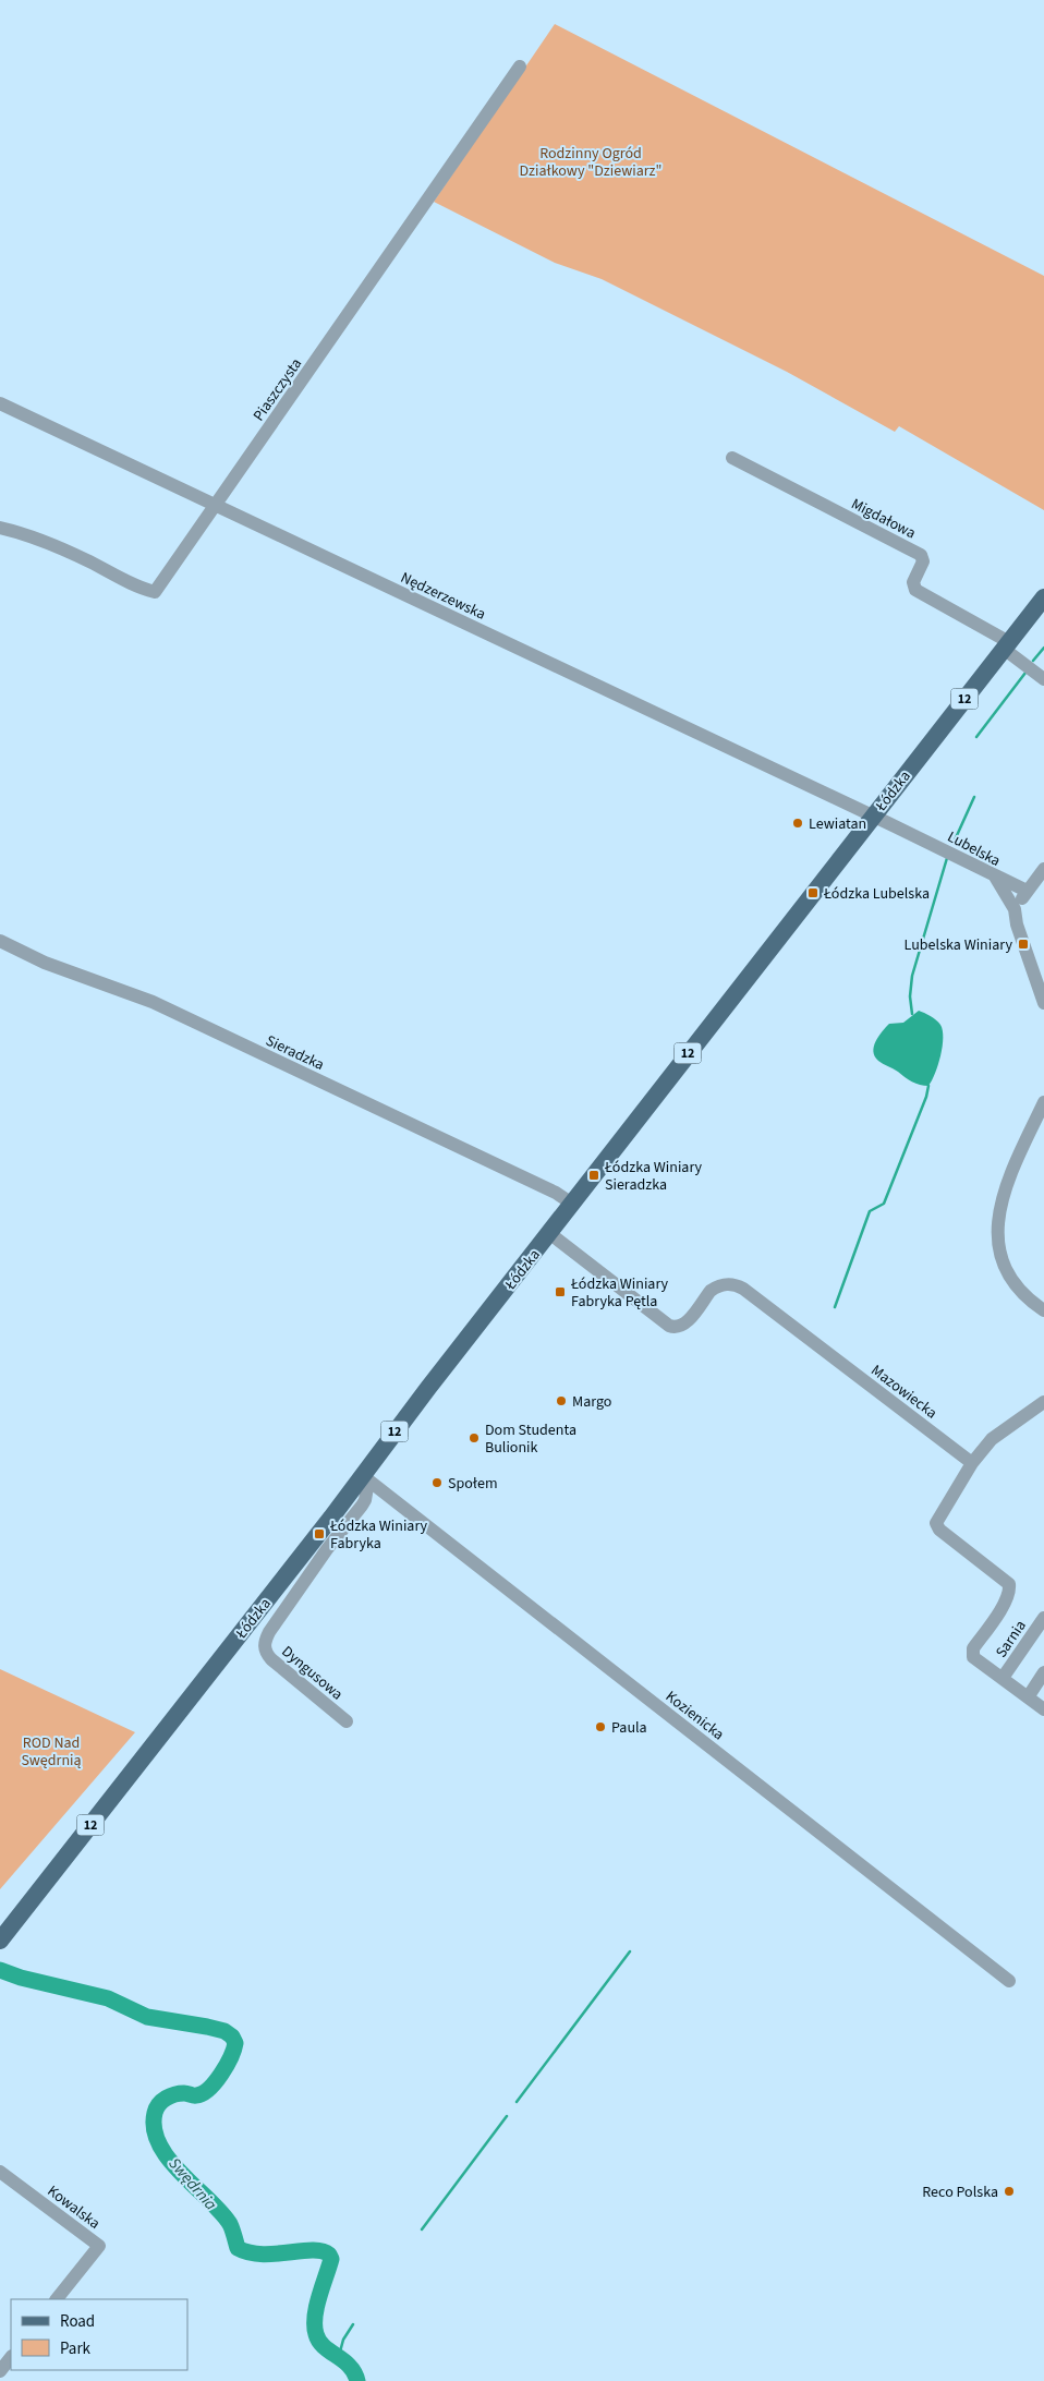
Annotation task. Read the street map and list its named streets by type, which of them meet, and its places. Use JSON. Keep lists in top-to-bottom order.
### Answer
{
  "streets": {
    "main road": ["12", "Łódzka"],
    "street": [
      "Piaszczysta",
      "Migdałowa",
      "Nędzerzewska",
      "Lubelska",
      "Sieradzka",
      "Mazowiecka",
      "Sarnia",
      "Dyngusowa",
      "Kozienicka",
      "Kowalska"
    ]
  },
  "crossings": [
    ["Piaszczysta", "Nędzerzewska"],
    ["Migdałowa", "Łódzka"],
    ["Nędzerzewska", "Łódzka"],
    ["Nędzerzewska", "Lubelska"],
    ["Łódzka", "Lubelska"],
    ["Łódzka", "Sieradzka"],
    ["Łódzka", "Mazowiecka"],
    ["Łódzka", "Dyngusowa"],
    ["Łódzka", "Kozienicka"],
    ["Dyngusowa", "Kozienicka"]
  ],
  "water": ["Swędrnia"],
  "parks": ["Rodzinny Ogród Działkowy \"Dziewiarz\"", "ROD Nad Swędrnią"],
  "places": {
    "other": [
      "Lewiatan",
      "Margo",
      "Dom Studenta Bulionik",
      "Społem",
      "Paula",
      "Reco Polska"
    ],
    "transit": [
      "Łódzka Lubelska",
      "Lubelska Winiary",
      "Łódzka Winiary Sieradzka",
      "Łódzka Winiary Fabryka Pętla",
      "Łódzka Winiary Fabryka"
    ]
  },
  "legend": ["Road", "Park"]
}
